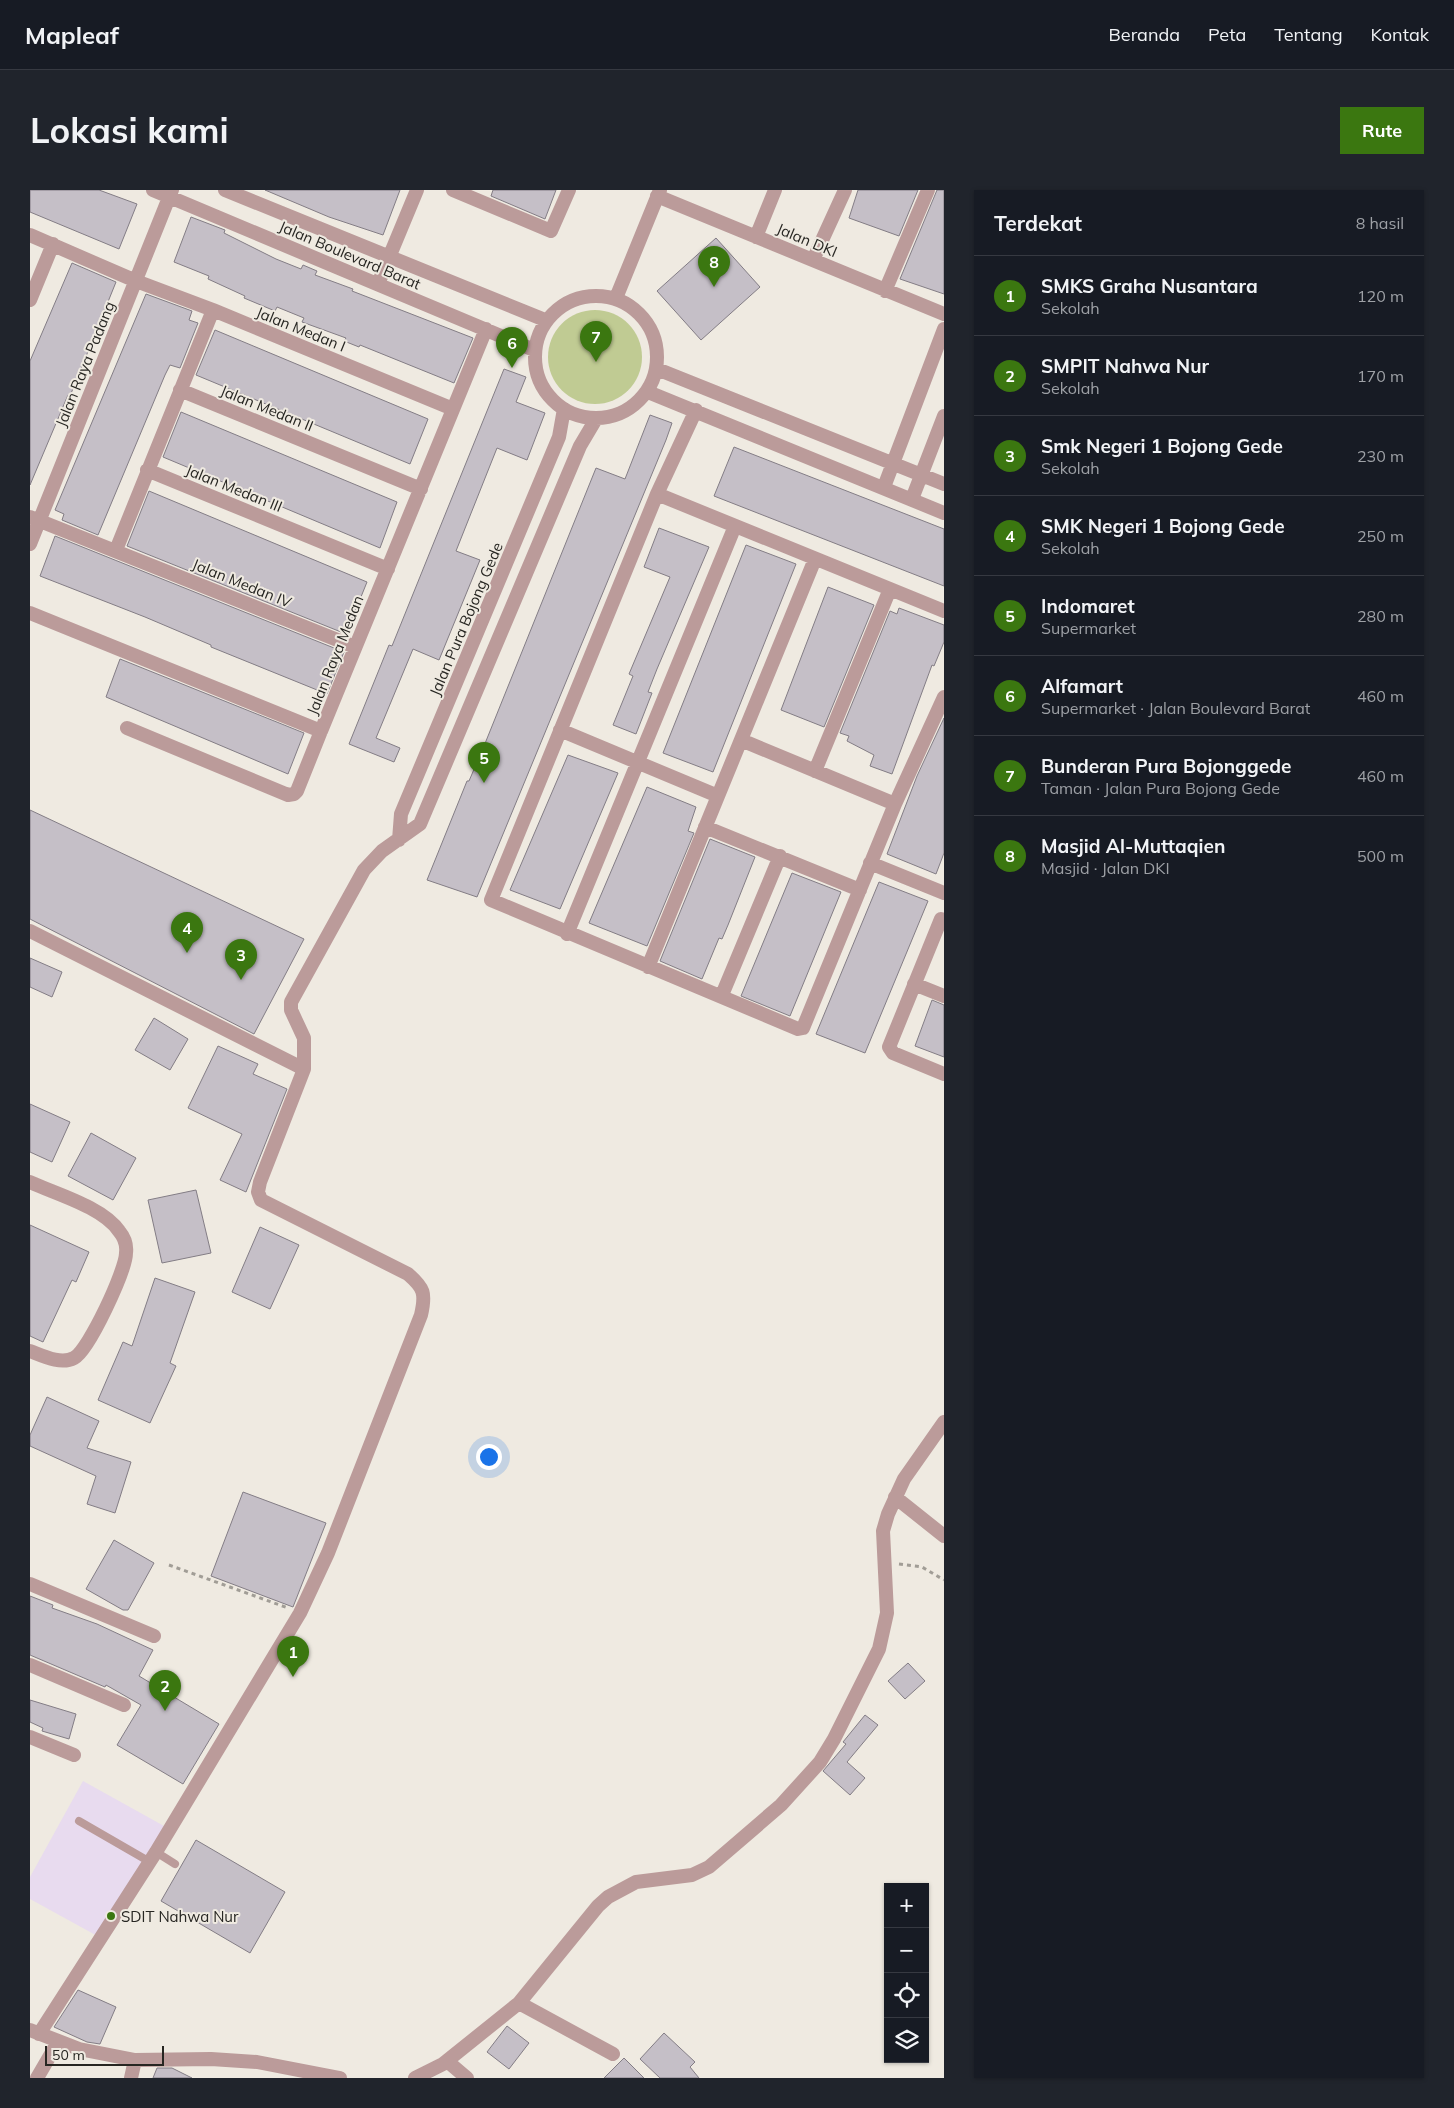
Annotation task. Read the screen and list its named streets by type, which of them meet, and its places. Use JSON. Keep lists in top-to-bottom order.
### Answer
{
  "streets": {
    "street": [
      "Jalan DKI",
      "Jalan Boulevard Barat",
      "Jalan Medan I",
      "Jalan Raya Padang",
      "Jalan Medan II",
      "Jalan Medan III",
      "Jalan Medan IV",
      "Jalan Pura Bojong Gede",
      "Jalan Raya Medan"
    ]
  },
  "crossings": [
    ["Jalan Boulevard Barat", "Jalan Raya Padang"],
    ["Jalan Boulevard Barat", "Jalan Pura Bojong Gede"],
    ["Jalan Boulevard Barat", "Jalan Raya Medan"],
    ["Jalan Medan I", "Jalan Raya Padang"],
    ["Jalan Medan I", "Jalan Raya Medan"],
    ["Jalan Raya Padang", "Jalan Medan IV"],
    ["Jalan Medan II", "Jalan Raya Medan"],
    ["Jalan Medan III", "Jalan Raya Medan"],
    ["Jalan Medan IV", "Jalan Raya Medan"]
  ],
  "places": ["SDIT Nahwa Nur"],
  "scale_bar": "50 m",
  "page": {
    "header": "Mapleaf",
    "nav": [
      "Beranda",
      "Peta",
      "Tentang",
      "Kontak"
    ],
    "buttons": "Rute",
    "title": "Lokasi kami",
    "heading": ["Terdekat", "8 hasil"],
    "pins": [
      "8",
      "7",
      "6",
      "5",
      "4",
      "3",
      "1",
      "2"
    ],
    "list": [
      {
        "mark": "1",
        "name": "SMKS Graha Nusantara",
        "note": "Sekolah",
        "value": "120 m"
      },
      {
        "mark": "2",
        "name": "SMPIT Nahwa Nur",
        "note": "Sekolah",
        "value": "170 m"
      },
      {
        "mark": "3",
        "name": "Smk Negeri 1 Bojong Gede",
        "note": "Sekolah",
        "value": "230 m"
      },
      {
        "mark": "4",
        "name": "SMK Negeri 1 Bojong Gede",
        "note": "Sekolah",
        "value": "250 m"
      },
      {
        "mark": "5",
        "name": "Indomaret",
        "note": "Supermarket",
        "value": "280 m"
      },
      {
        "mark": "6",
        "name": "Alfamart",
        "note": "Supermarket · Jalan Boulevard Barat",
        "value": "460 m"
      },
      {
        "mark": "7",
        "name": "Bunderan Pura Bojonggede",
        "note": "Taman · Jalan Pura Bojong Gede",
        "value": "460 m"
      },
      {
        "mark": "8",
        "name": "Masjid Al-Muttaqien",
        "note": "Masjid · Jalan DKI",
        "value": "500 m"
      }
    ],
    "map_buttons": ["+", "−"],
    "scale": "50 m"
  }
}
